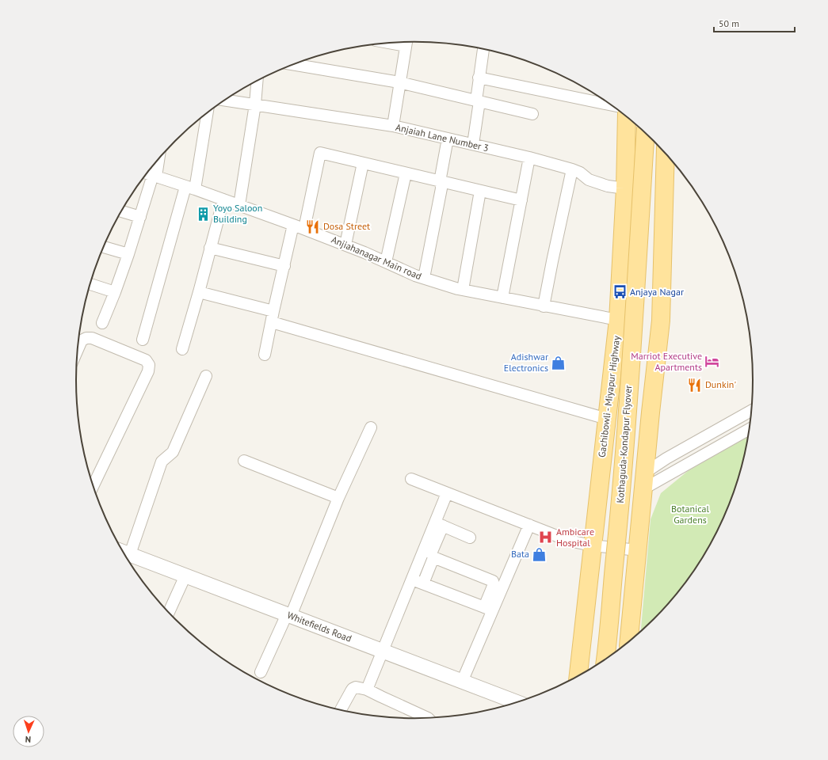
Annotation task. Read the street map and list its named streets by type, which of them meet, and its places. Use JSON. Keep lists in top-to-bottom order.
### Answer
{
  "streets": {
    "main road": ["Gachibowli - Miyapur Highway", "Kothaguda-Kondapur Flyover"],
    "street": ["Anjaiah Lane Number 3", "Anjiahanagar Main road", "Whitefields Road"]
  },
  "crossings": [
    ["Anjaiah Lane Number 3", "Gachibowli - Miyapur Highway"],
    ["Anjiahanagar Main road", "Gachibowli - Miyapur Highway"]
  ],
  "parks": ["Botanical Gardens"],
  "places": {
    "building": ["Yoyo Saloon Building"],
    "restaurant": ["Dosa Street", "Dunkin'"],
    "bus stop": ["Anjaya Nagar"],
    "hotel": ["Marriot Executive Apartments"],
    "shop": ["Adishwar Electronics", "Bata"],
    "hospital": ["Ambicare Hospital"]
  },
  "scale_bar": "50 m",
  "north": "bottom"
}
